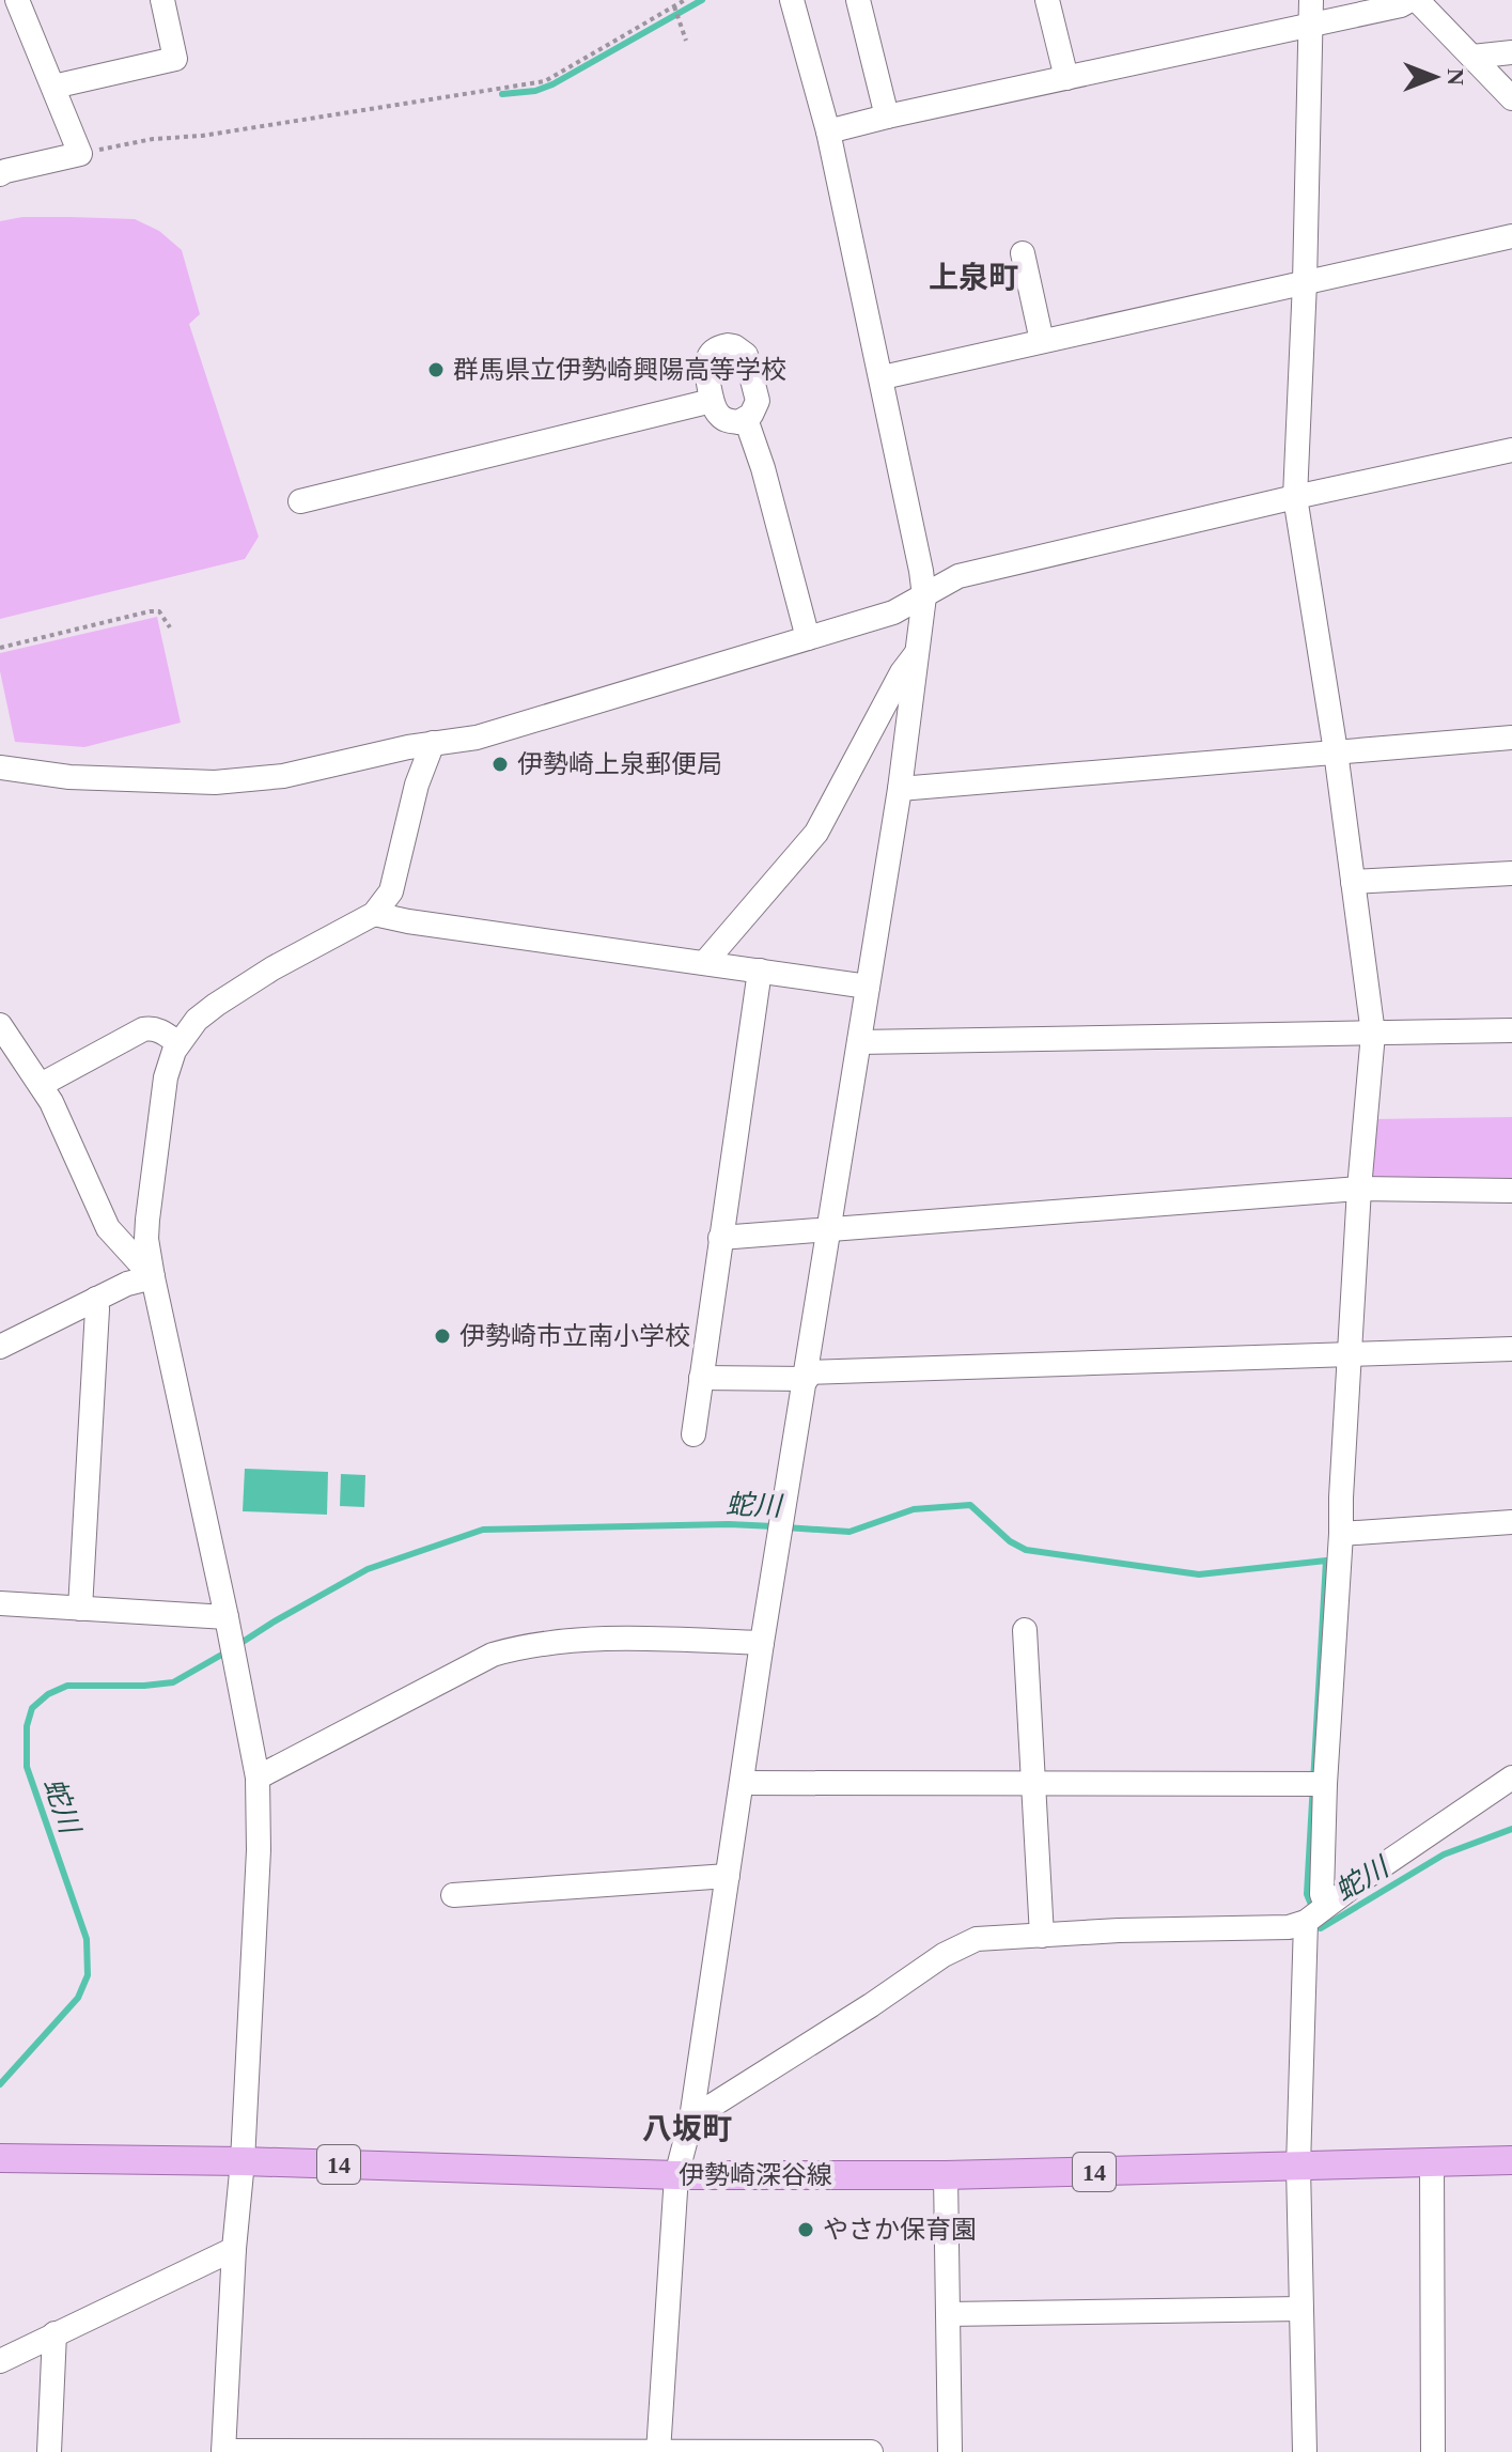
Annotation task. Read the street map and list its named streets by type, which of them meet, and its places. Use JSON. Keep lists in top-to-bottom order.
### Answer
{
  "streets": {
    "main road": ["14", "伊勢崎深谷線"]
  },
  "districts": ["上泉町", "八坂町"],
  "water": ["蛇川"],
  "places": [
    "群馬県立伊勢崎興陽高等学校",
    "伊勢崎上泉郵便局",
    "伊勢崎市立南小学校",
    "やさか保育園"
  ],
  "north": "right"
}
